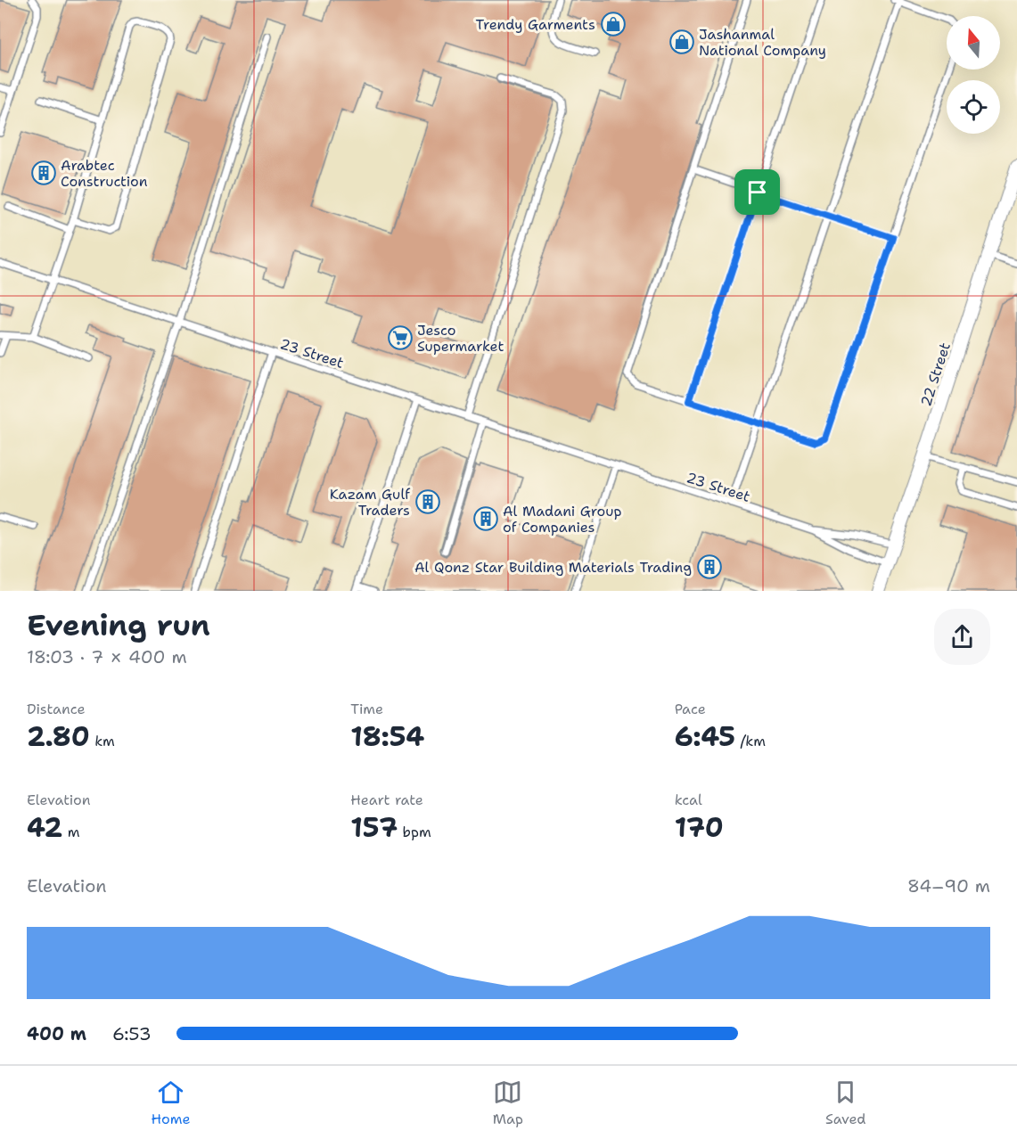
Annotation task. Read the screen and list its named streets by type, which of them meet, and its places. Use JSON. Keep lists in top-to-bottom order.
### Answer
{
  "streets": {
    "street": ["22 Street"],
    "lane": ["23 Street"]
  },
  "crossings": [
    ["23 Street", "22 Street"]
  ],
  "places": {
    "shop": ["Trendy Garments", "Jashanmal National Company"],
    "building": [
      "Arabtec Construction",
      "Kazam Gulf Traders",
      "Al Madani Group of Companies",
      "Al Qonz Star Building Materials Trading"
    ],
    "supermarket": ["Jesco Supermarket"]
  },
  "north": "top",
  "page": {
    "heading": ["Evening run", "18:03 · 7 × 400 m"],
    "stats": [
      ["Distance", "2.80 km"],
      ["Time", "18:54"],
      ["Pace", "6:45 /km"],
      ["Elevation", "42 m"],
      ["Heart rate", "157 bpm"],
      ["kcal", "170"]
    ],
    "chart": ["Elevation", "84–90 m"],
    "list": [
      {
        "name": "400 m",
        "note": "6:53"
      }
    ],
    "tabs": ["Home", "Map", "Saved"]
  }
}
